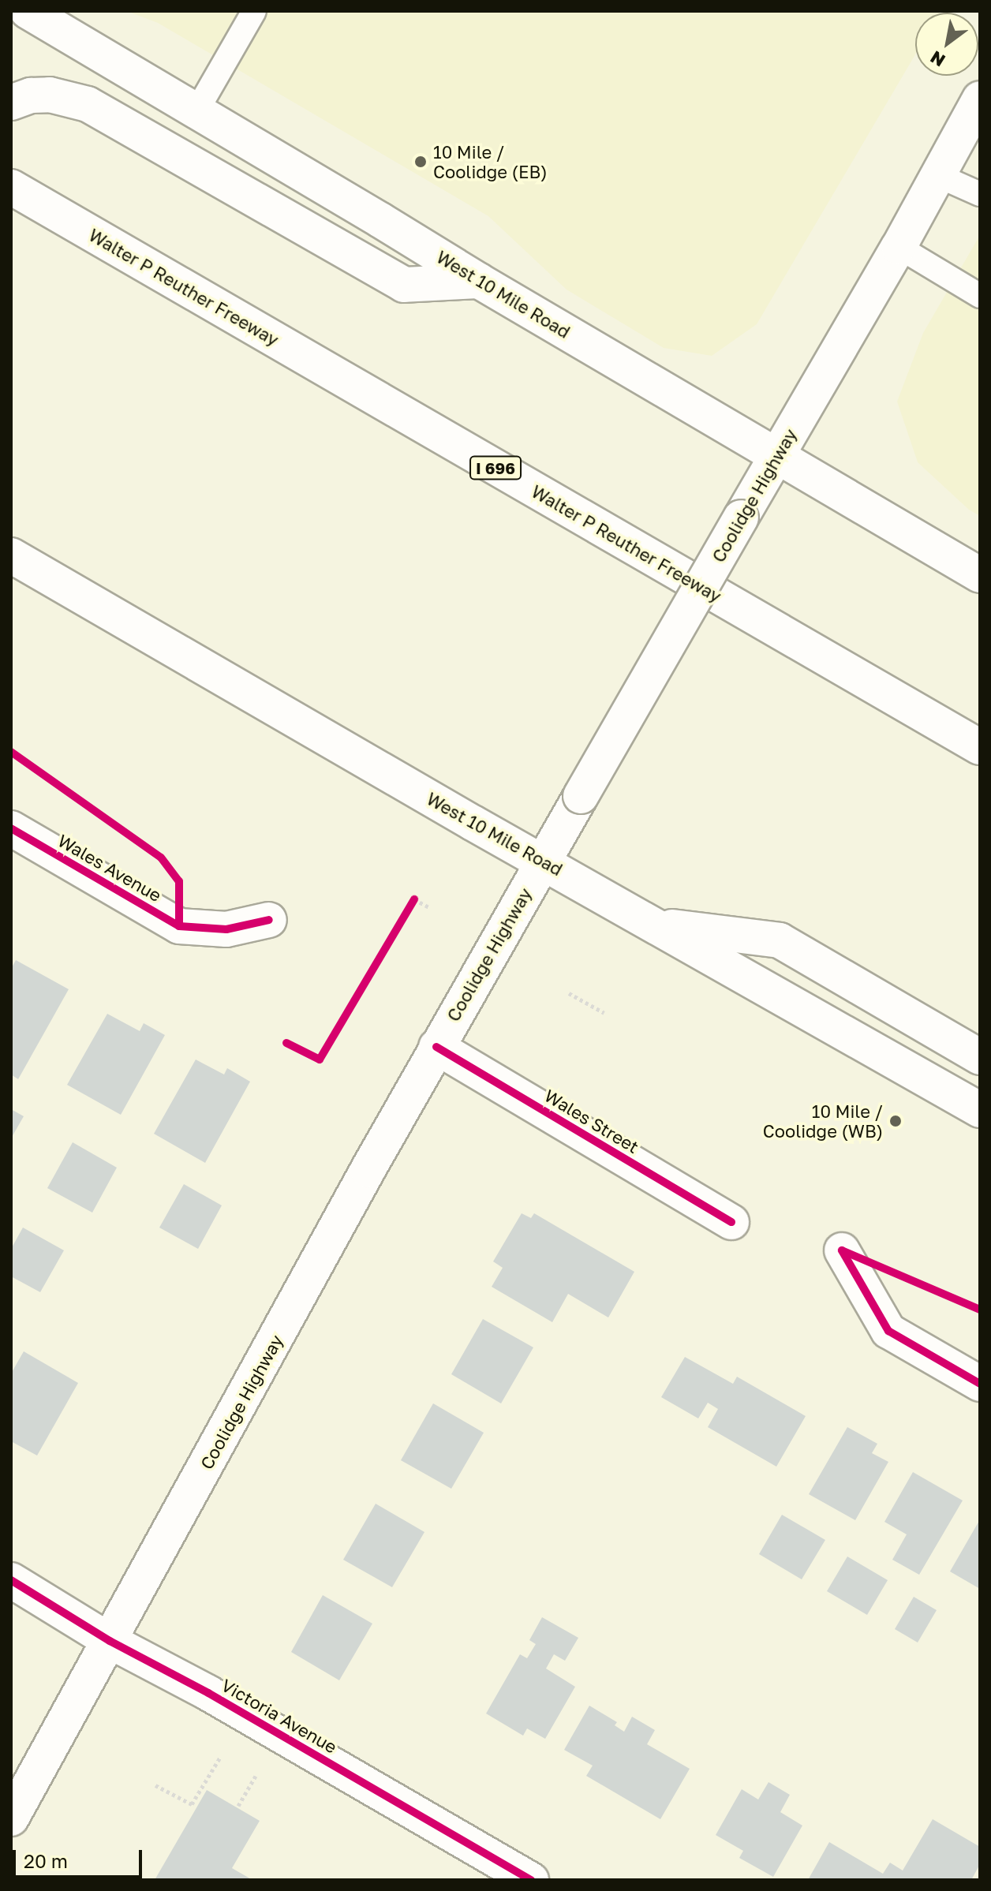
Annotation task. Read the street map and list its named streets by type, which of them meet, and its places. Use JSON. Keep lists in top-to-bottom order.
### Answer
{
  "streets": {
    "main road": [
      "Walter P Reuther Freeway",
      "West 10 Mile Road",
      "I 696",
      "Coolidge Highway",
      "Wales Avenue",
      "Wales Street",
      "Victoria Avenue"
    ]
  },
  "crossings": [
    ["West 10 Mile Road", "Coolidge Highway"],
    ["Coolidge Highway", "Wales Street"],
    ["Coolidge Highway", "Victoria Avenue"]
  ],
  "places": ["10 Mile / Coolidge (EB)", "10 Mile / Coolidge (WB)"],
  "scale_bar": "20 m",
  "north": "bottom left"
}
